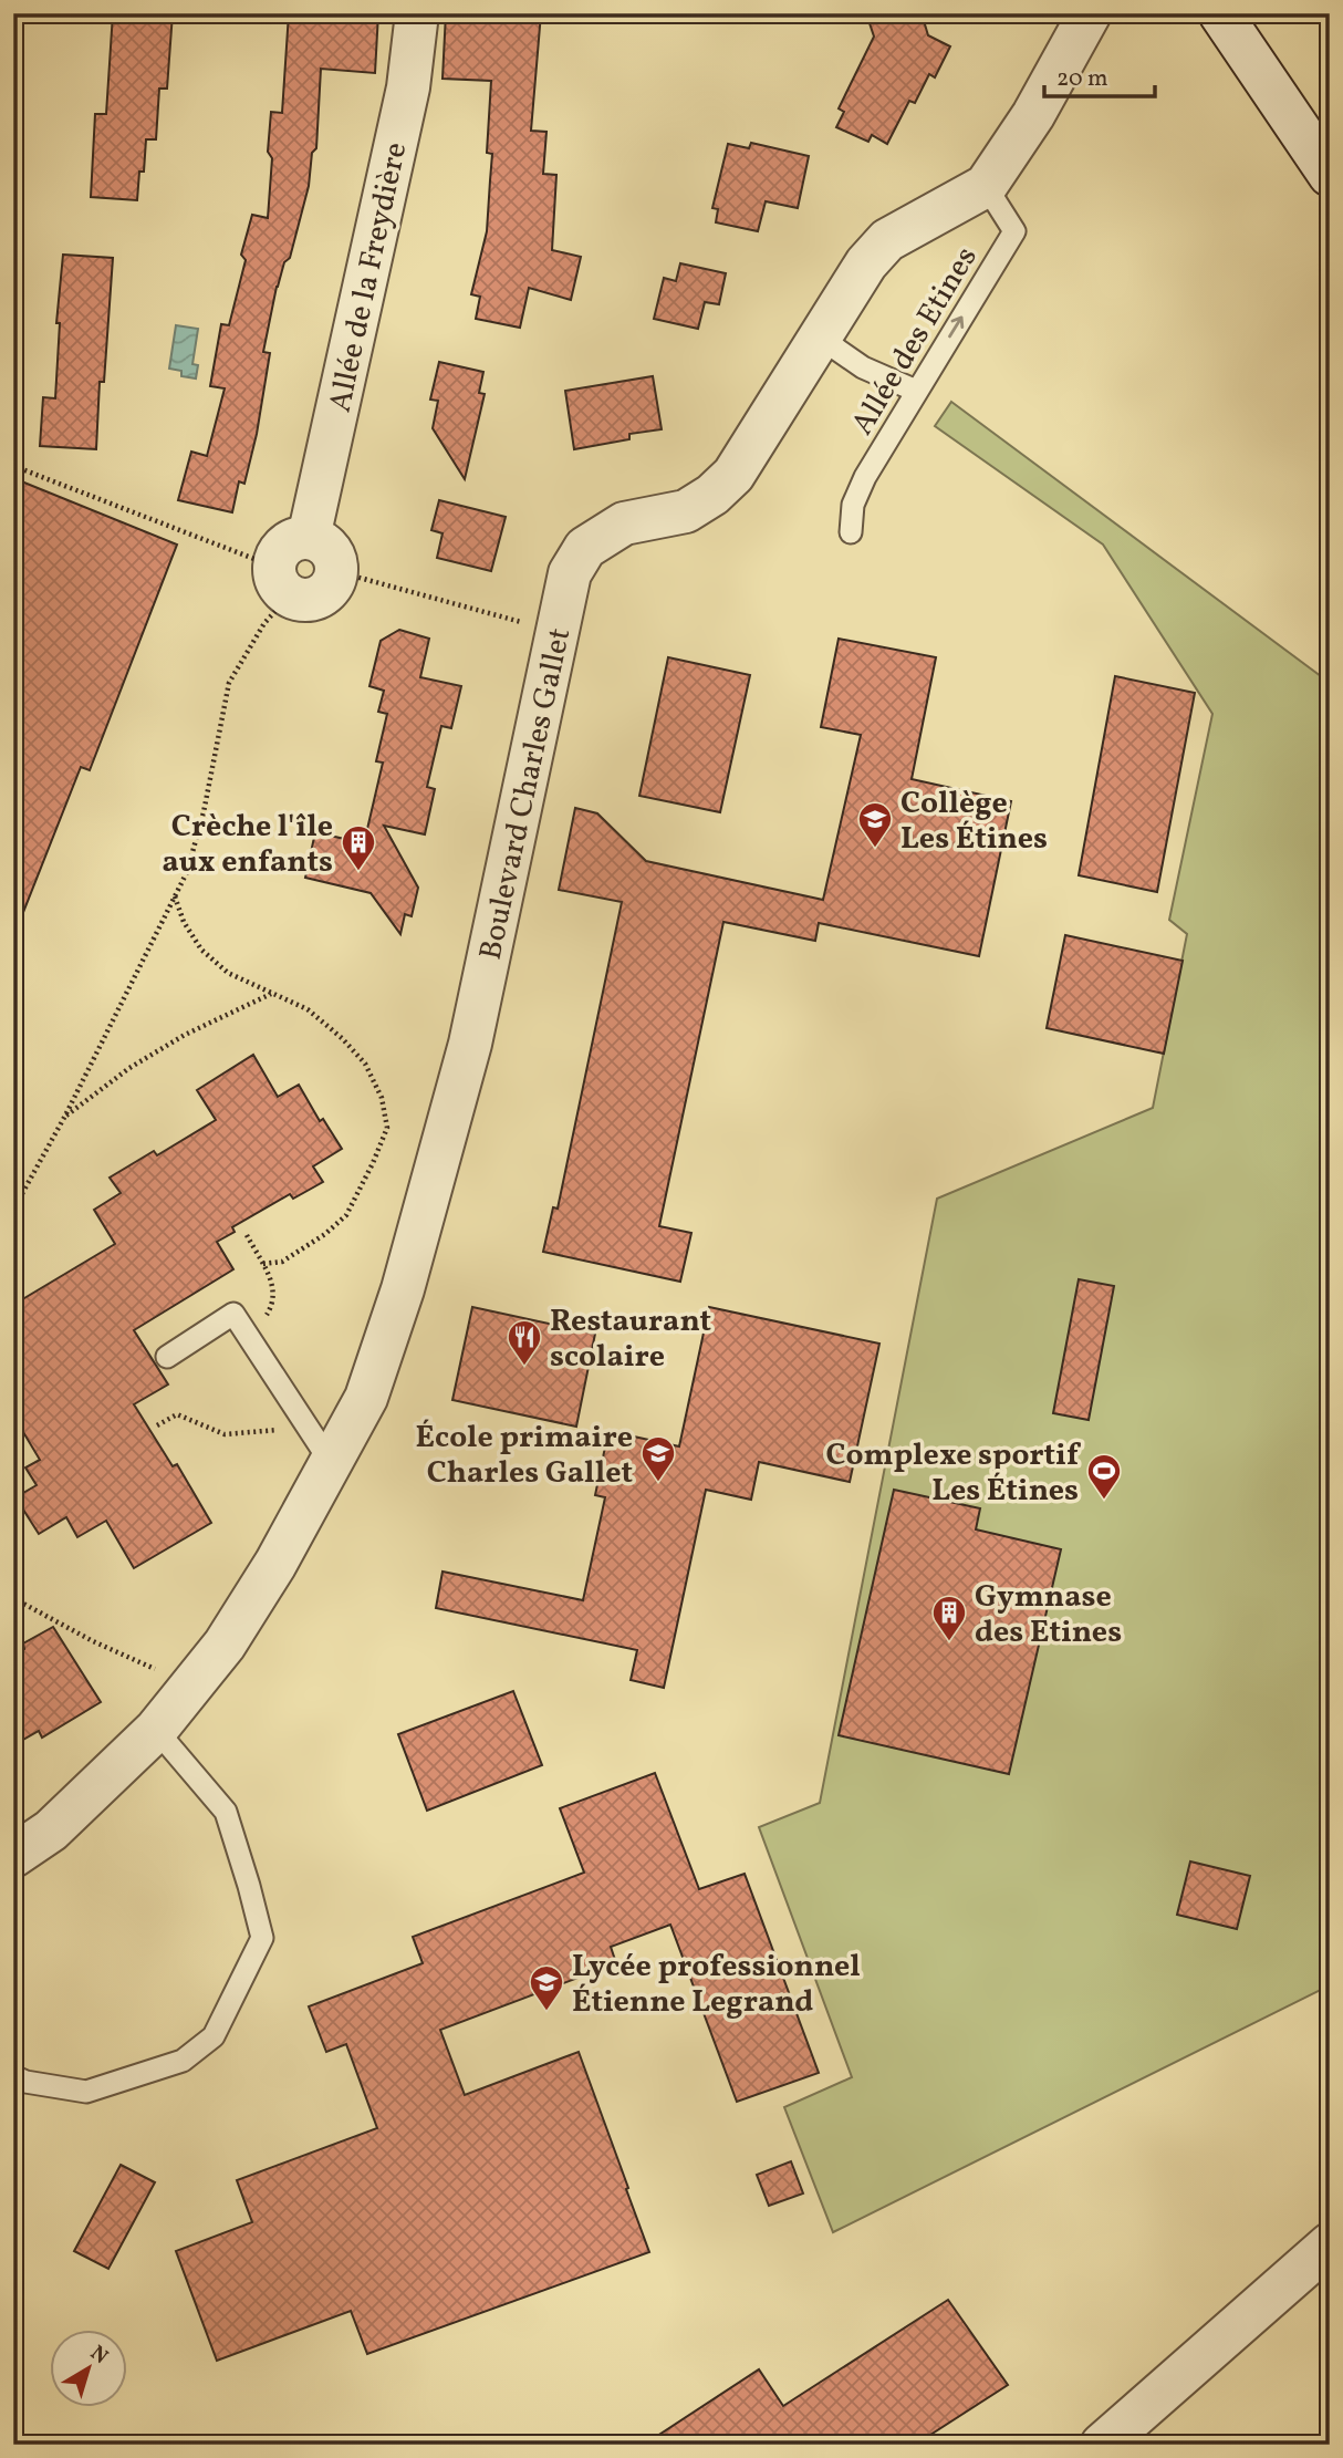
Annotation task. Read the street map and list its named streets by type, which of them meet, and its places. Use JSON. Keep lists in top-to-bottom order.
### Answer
{
  "streets": {
    "street": ["Allée de la Freydière", "Boulevard Charles Gallet"],
    "lane": ["Allée des Etines"]
  },
  "crossings": [
    ["Allée des Etines", "Boulevard Charles Gallet"]
  ],
  "one_way": ["Allée des Etines"],
  "places": {
    "school or university": ["Collège Les Étines", "École primaire Charles Gallet", "Lycée professionnel Étienne Legrand"],
    "building": ["Crèche l'île aux enfants", "Gymnase des Etines"],
    "restaurant": ["Restaurant scolaire"],
    "sports": ["Complexe sportif Les Étines"]
  },
  "scale_bar": "20 m",
  "north": "top right"
}
